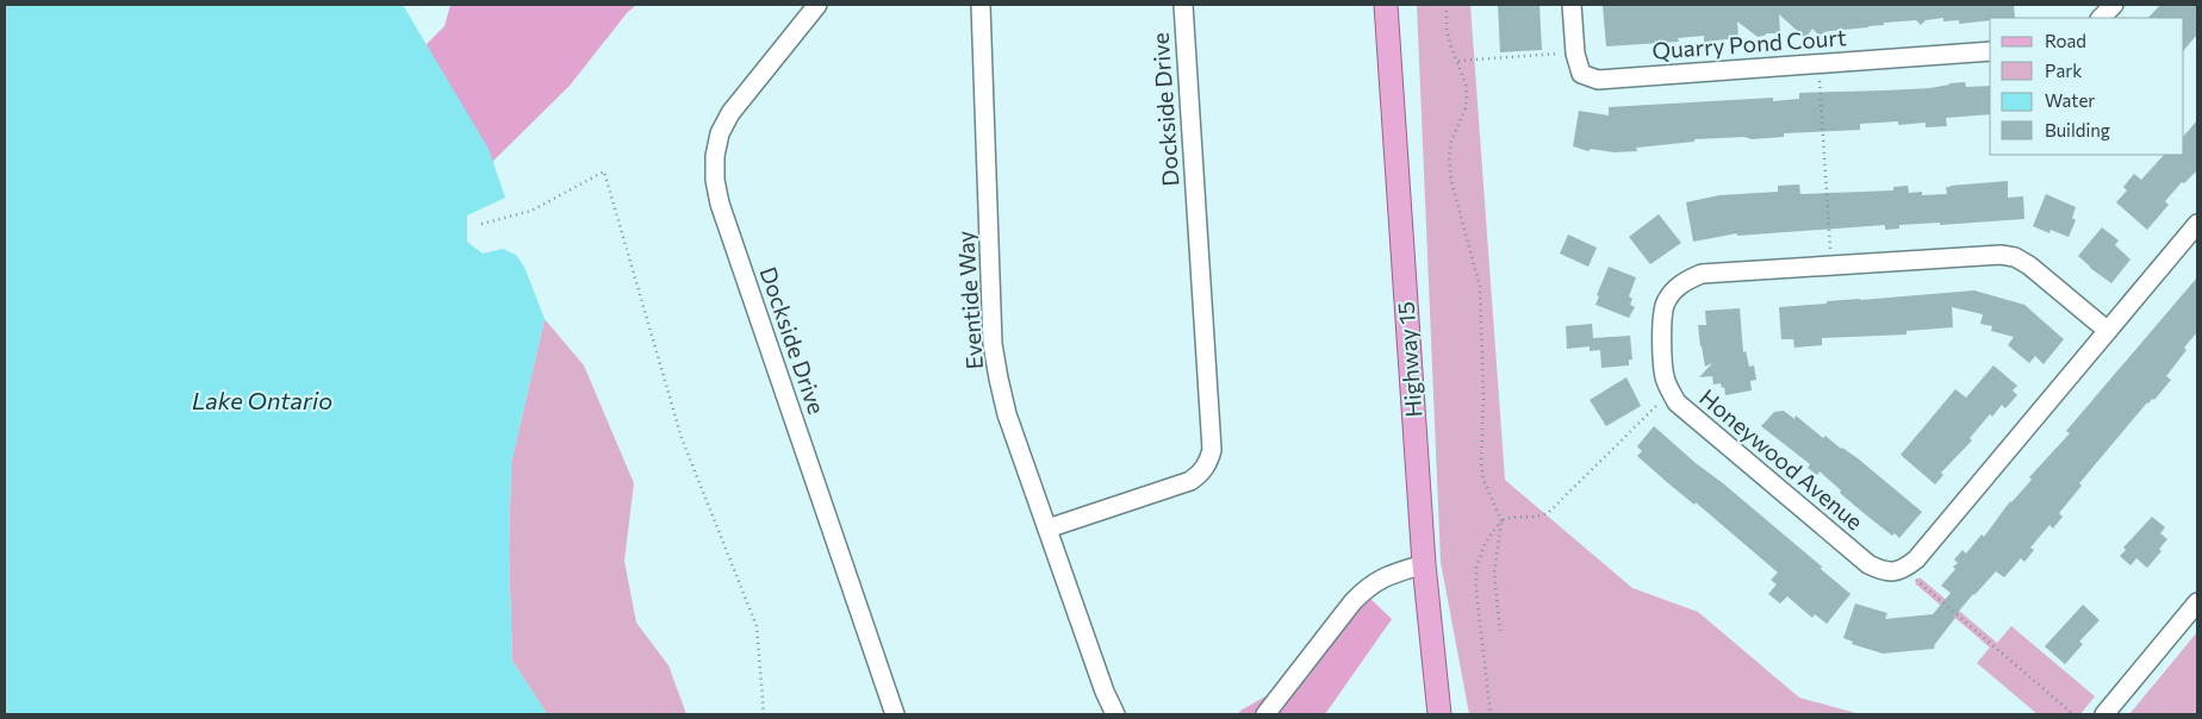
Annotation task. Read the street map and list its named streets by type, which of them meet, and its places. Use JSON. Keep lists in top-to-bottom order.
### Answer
{
  "streets": {
    "main road": ["Highway 15"],
    "street": [
      "Quarry Pond Court",
      "Dockside Drive",
      "Eventide Way",
      "Honeywood Avenue"
    ]
  },
  "crossings": [
    ["Dockside Drive", "Eventide Way"]
  ],
  "water": ["Lake Ontario"],
  "legend": [
    "Road",
    "Park",
    "Water",
    "Building"
  ]
}
